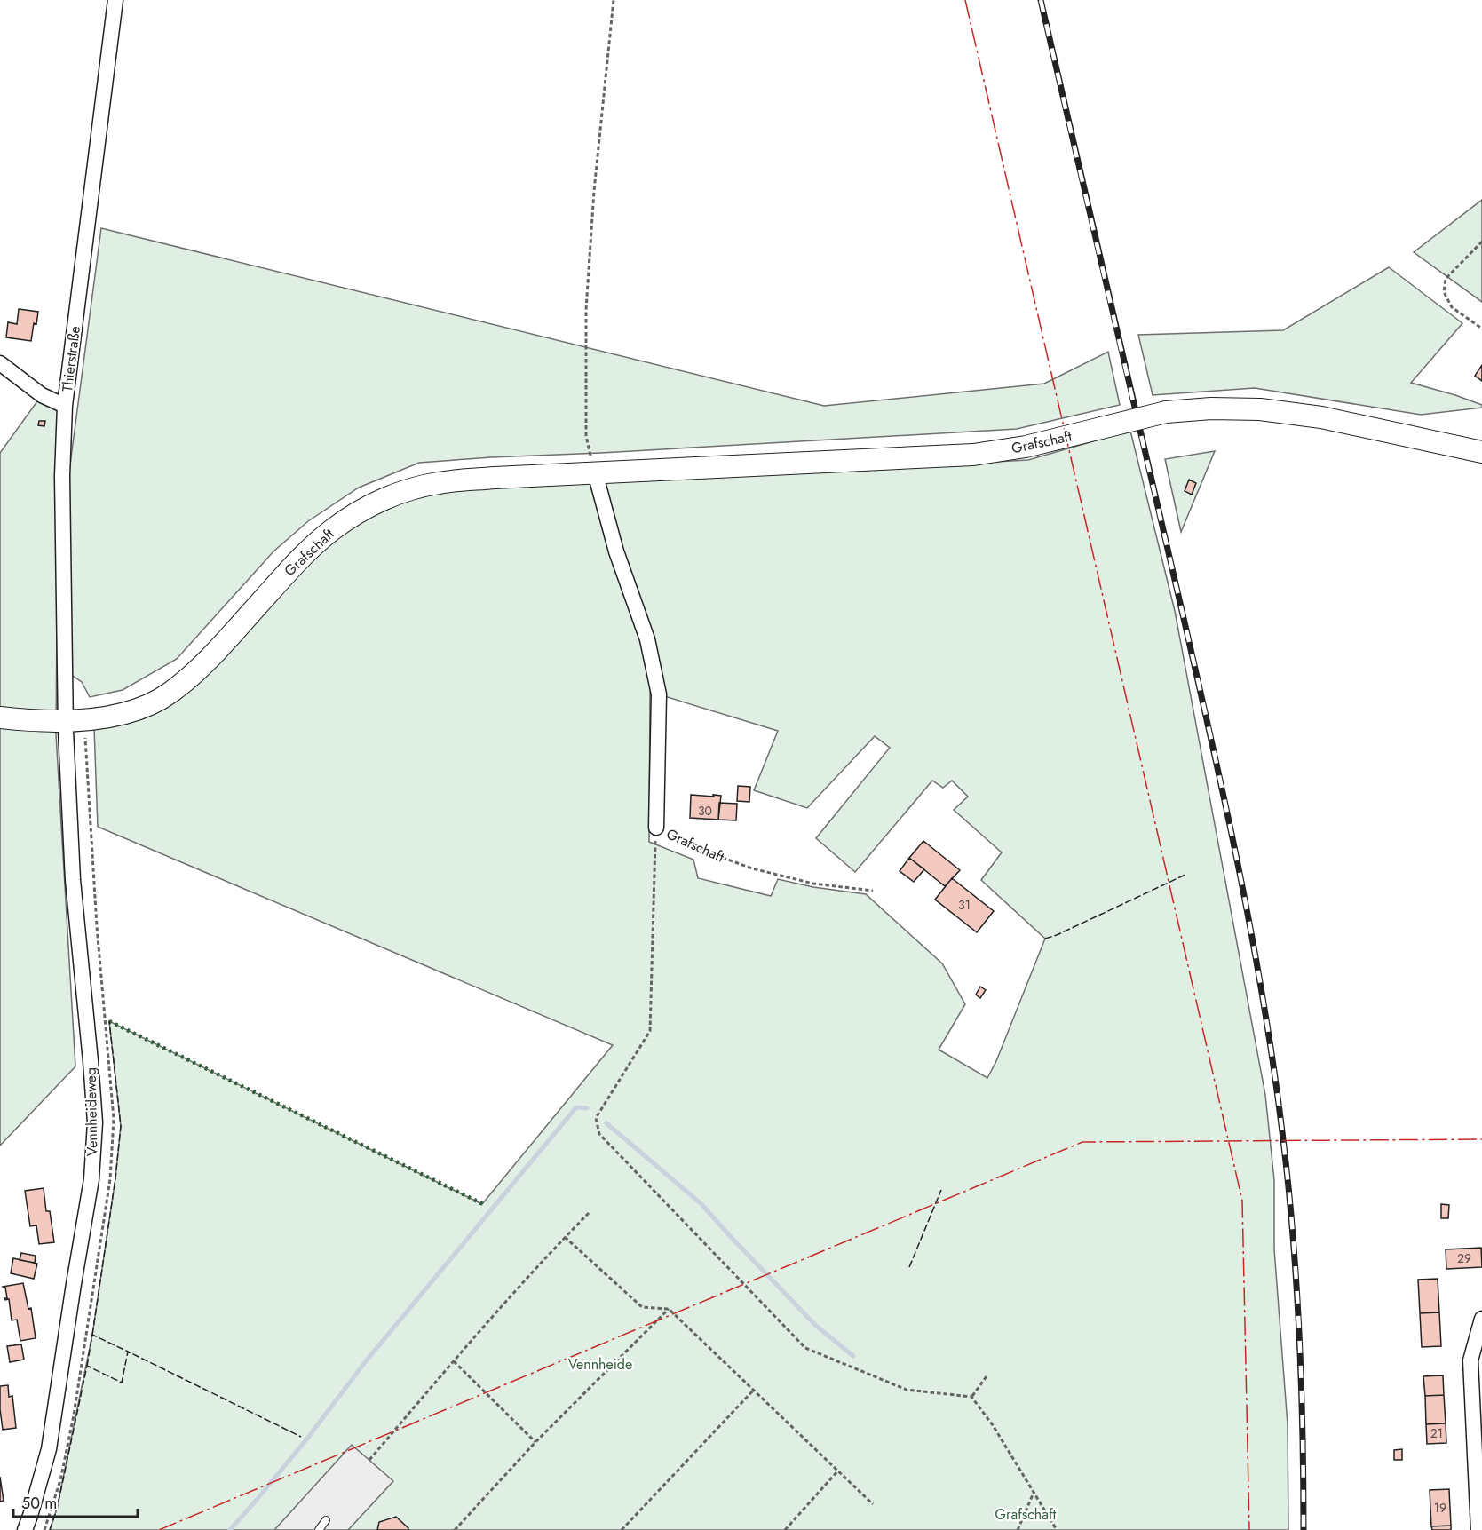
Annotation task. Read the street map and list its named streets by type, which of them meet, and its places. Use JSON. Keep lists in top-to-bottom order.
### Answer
{
  "streets": {
    "street": ["Thierstraße", "Grafschaft", "Vennheideweg"]
  },
  "crossings": [
    ["Thierstraße", "Grafschaft"],
    ["Thierstraße", "Vennheideweg"],
    ["Grafschaft", "Vennheideweg"]
  ],
  "parks": ["Vennheide", "Grafschaft"],
  "house_numbers": [
    "30",
    "31",
    "29",
    "21",
    "19"
  ],
  "scale_bar": "50 m"
}
